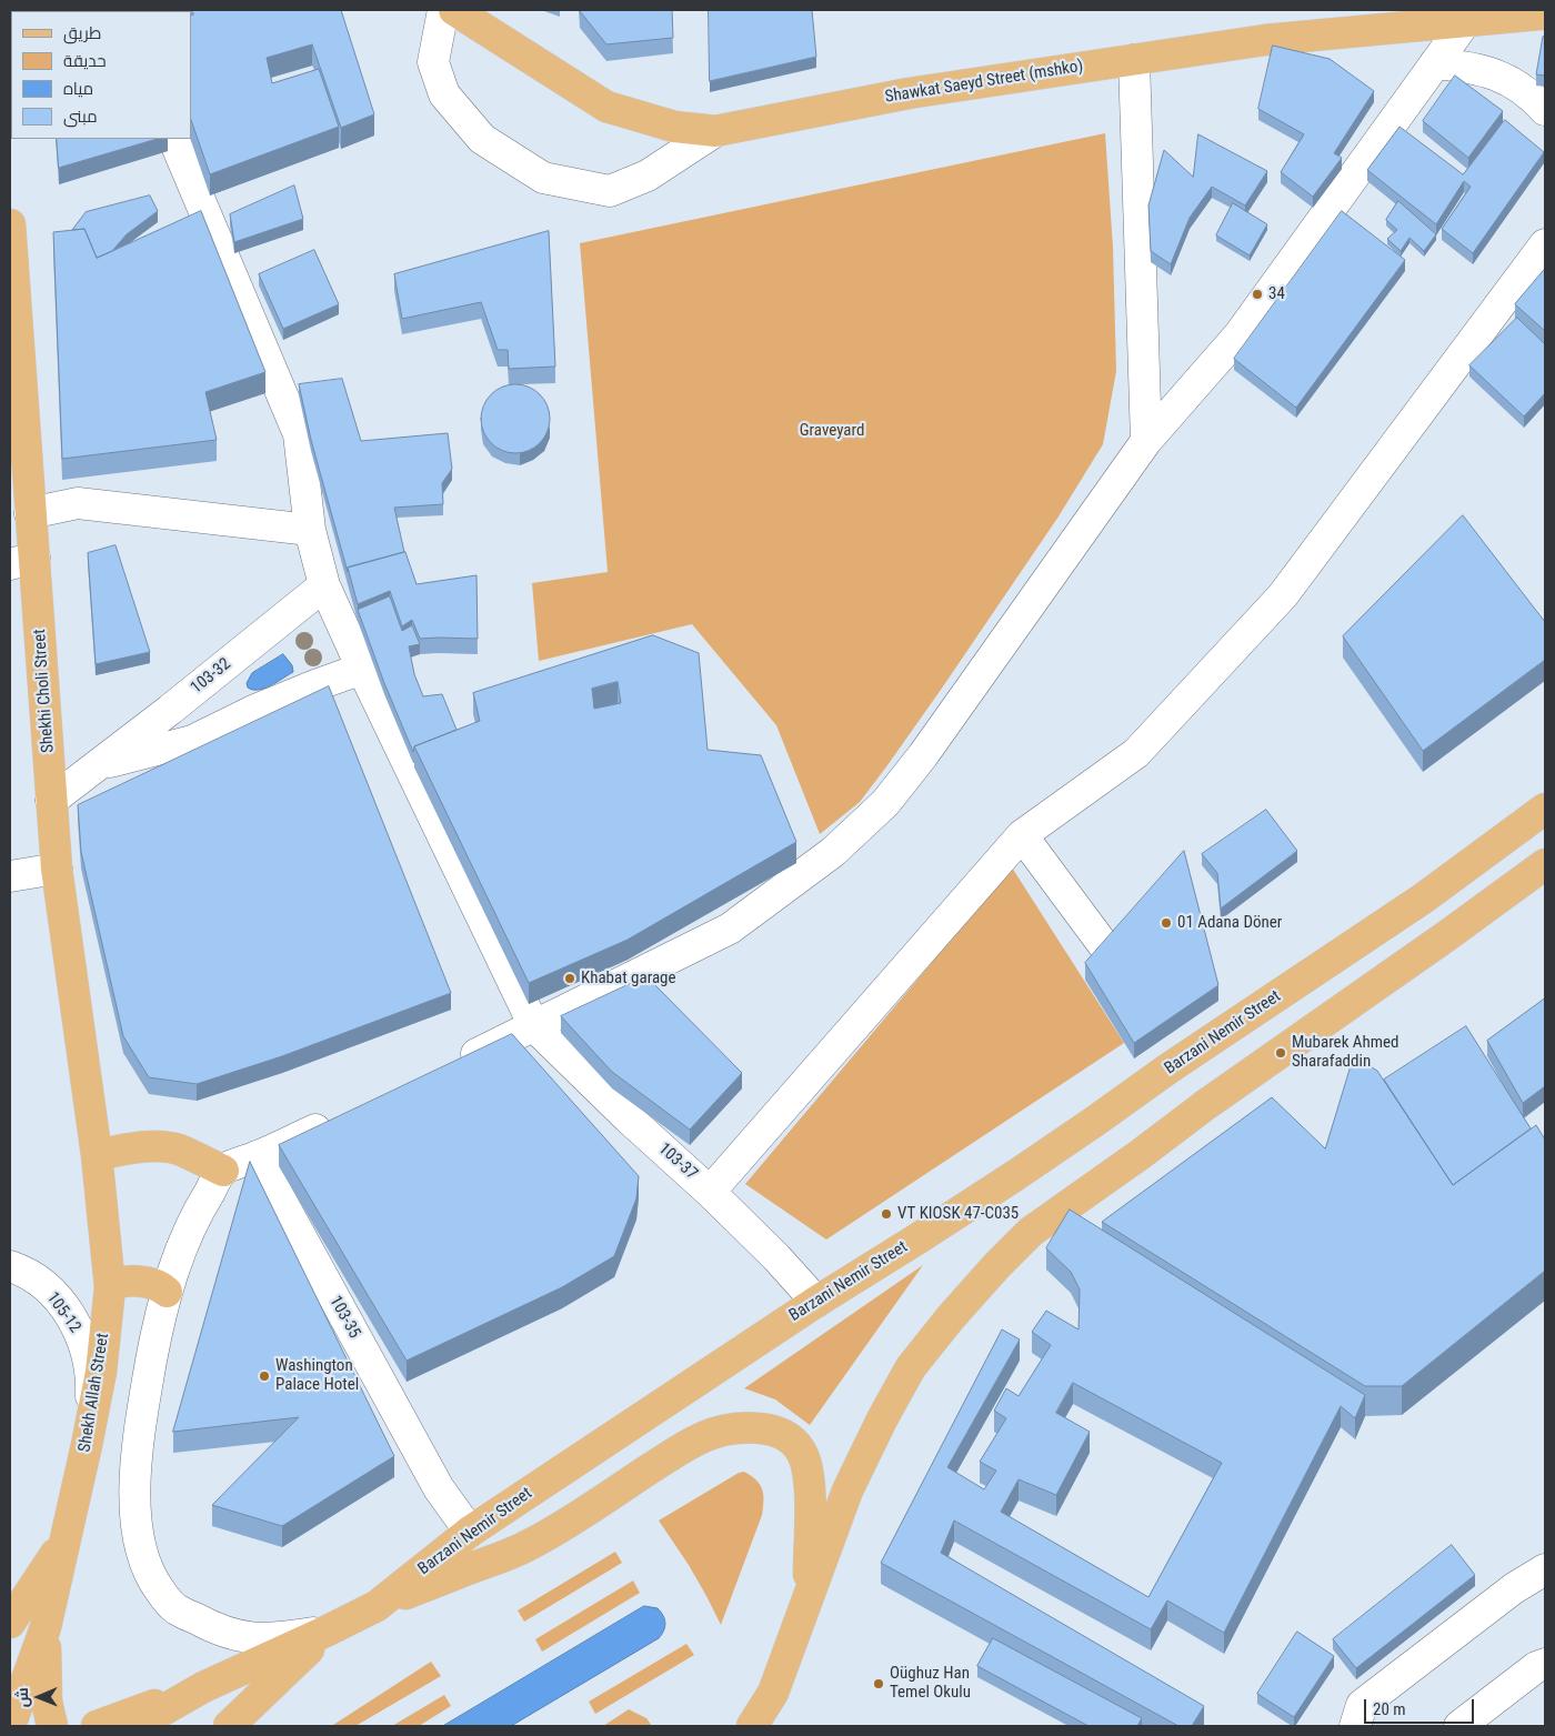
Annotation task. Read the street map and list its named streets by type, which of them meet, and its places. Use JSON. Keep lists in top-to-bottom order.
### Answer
{
  "streets": {
    "main road": [
      "Shawkat Saeyd Street (mshko)",
      "Shekhi Choli Street",
      "Barzani Nemir Street",
      "Shekh Allah Street"
    ],
    "street": [
      "103-32",
      "103-37",
      "105-12",
      "103-35"
    ]
  },
  "crossings": [
    ["103-32", "Shekhi Choli Street"],
    ["Shekhi Choli Street", "Shekh Allah Street"],
    ["Barzani Nemir Street", "103-37"],
    ["Barzani Nemir Street", "103-35"],
    ["105-12", "Shekh Allah Street"]
  ],
  "parks": ["Graveyard"],
  "places": [
    "34",
    "01 Adana Döner",
    "Khabat garage",
    "Mubarek Ahmed Sharafaddin",
    "VT KIOSK 47-C035",
    "Washington Palace Hotel",
    "Oüghuz Han Temel Okulu"
  ],
  "legend": [
    "طريق",
    "حديقة",
    "مياه",
    "مبنى"
  ],
  "scale_bar": "20 m",
  "north": "left"
}
